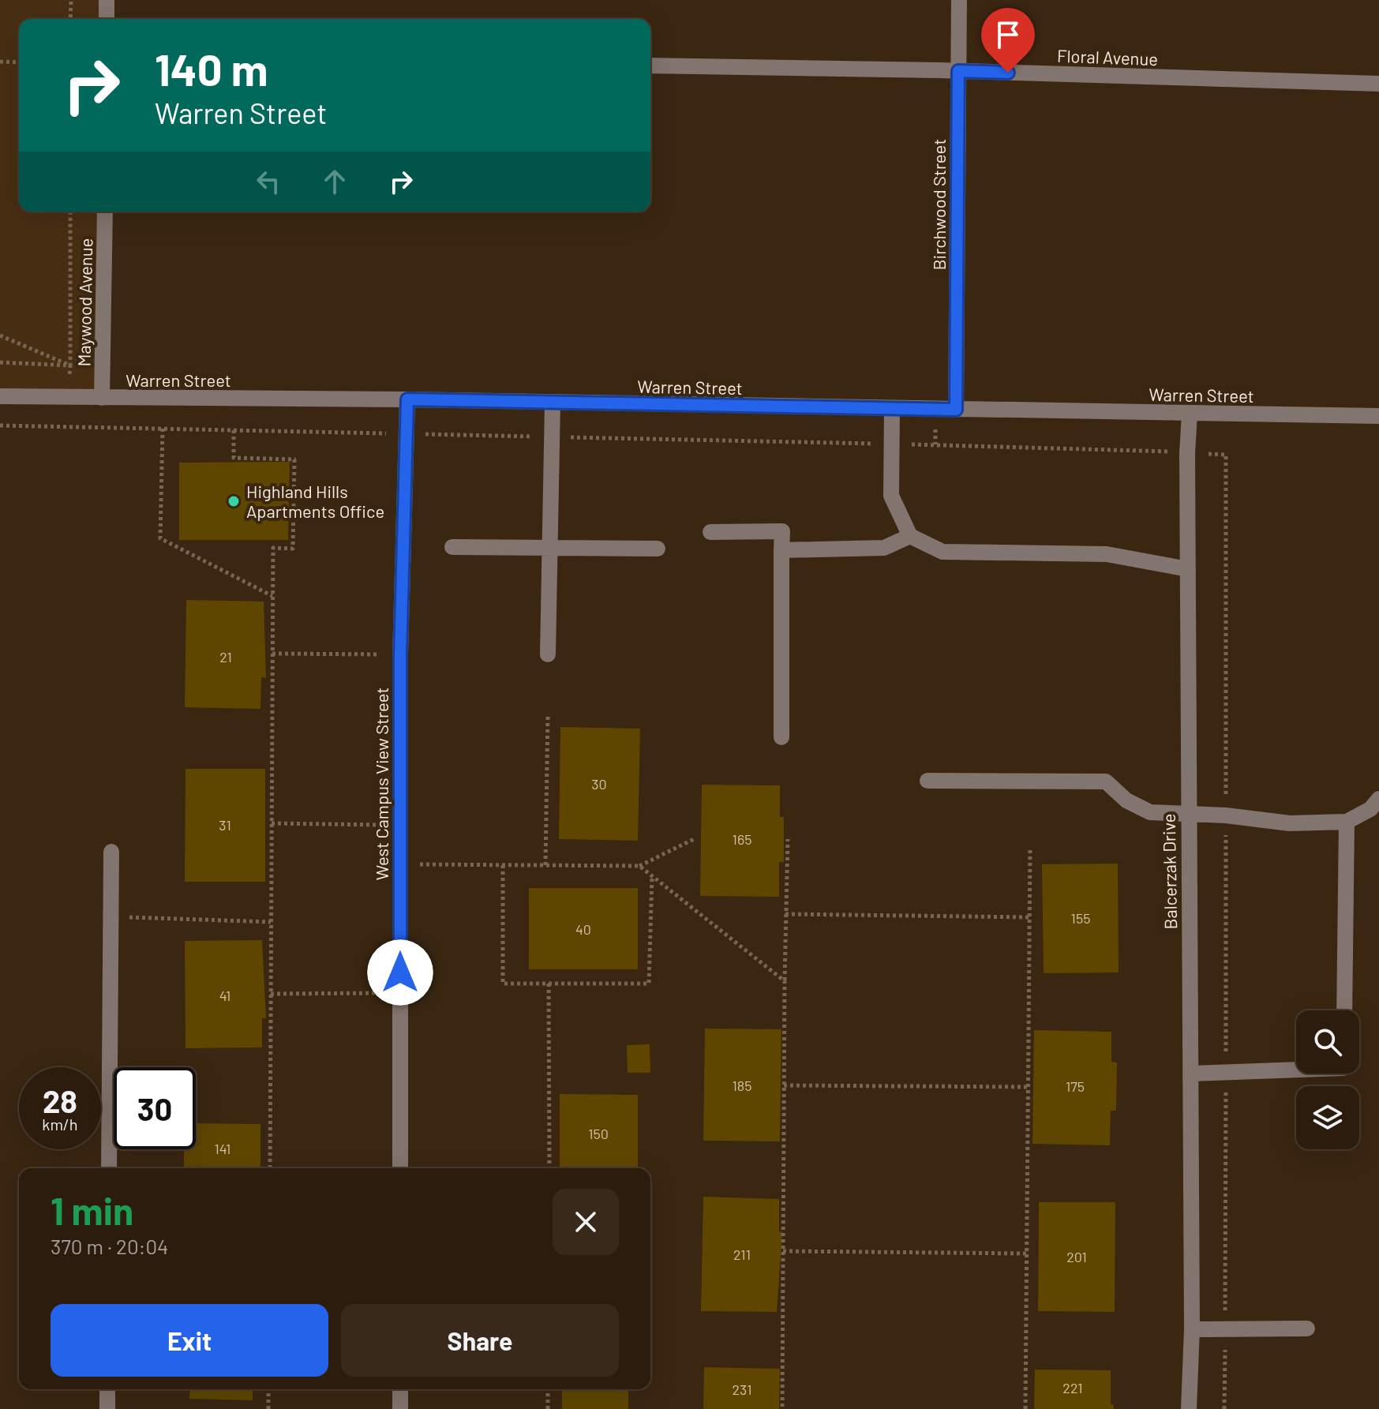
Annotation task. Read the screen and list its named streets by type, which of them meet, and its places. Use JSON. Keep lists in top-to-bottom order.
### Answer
{
  "streets": {
    "street": [
      "Floral Avenue",
      "Birchwood Street",
      "Maywood Avenue",
      "Warren Street",
      "West Campus View Street",
      "Balcerzak Drive"
    ]
  },
  "crossings": [
    ["Floral Avenue", "Birchwood Street"],
    ["Birchwood Street", "Warren Street"],
    ["Maywood Avenue", "Warren Street"],
    ["Warren Street", "West Campus View Street"],
    ["Warren Street", "Balcerzak Drive"]
  ],
  "places": ["Highland Hills Apartments Office"],
  "house_numbers": [
    "21",
    "30",
    "31",
    "165",
    "155",
    "40",
    "41",
    "185",
    "175",
    "150",
    "141",
    "211",
    "201",
    "221",
    "231"
  ],
  "page": {
    "turn": ["140 m", "Warren Street"],
    "speed": "28 km/h",
    "limit": "30",
    "heading": ["1 min", "370 m · 20:04"],
    "buttons": ["Exit", "Share"]
  }
}
